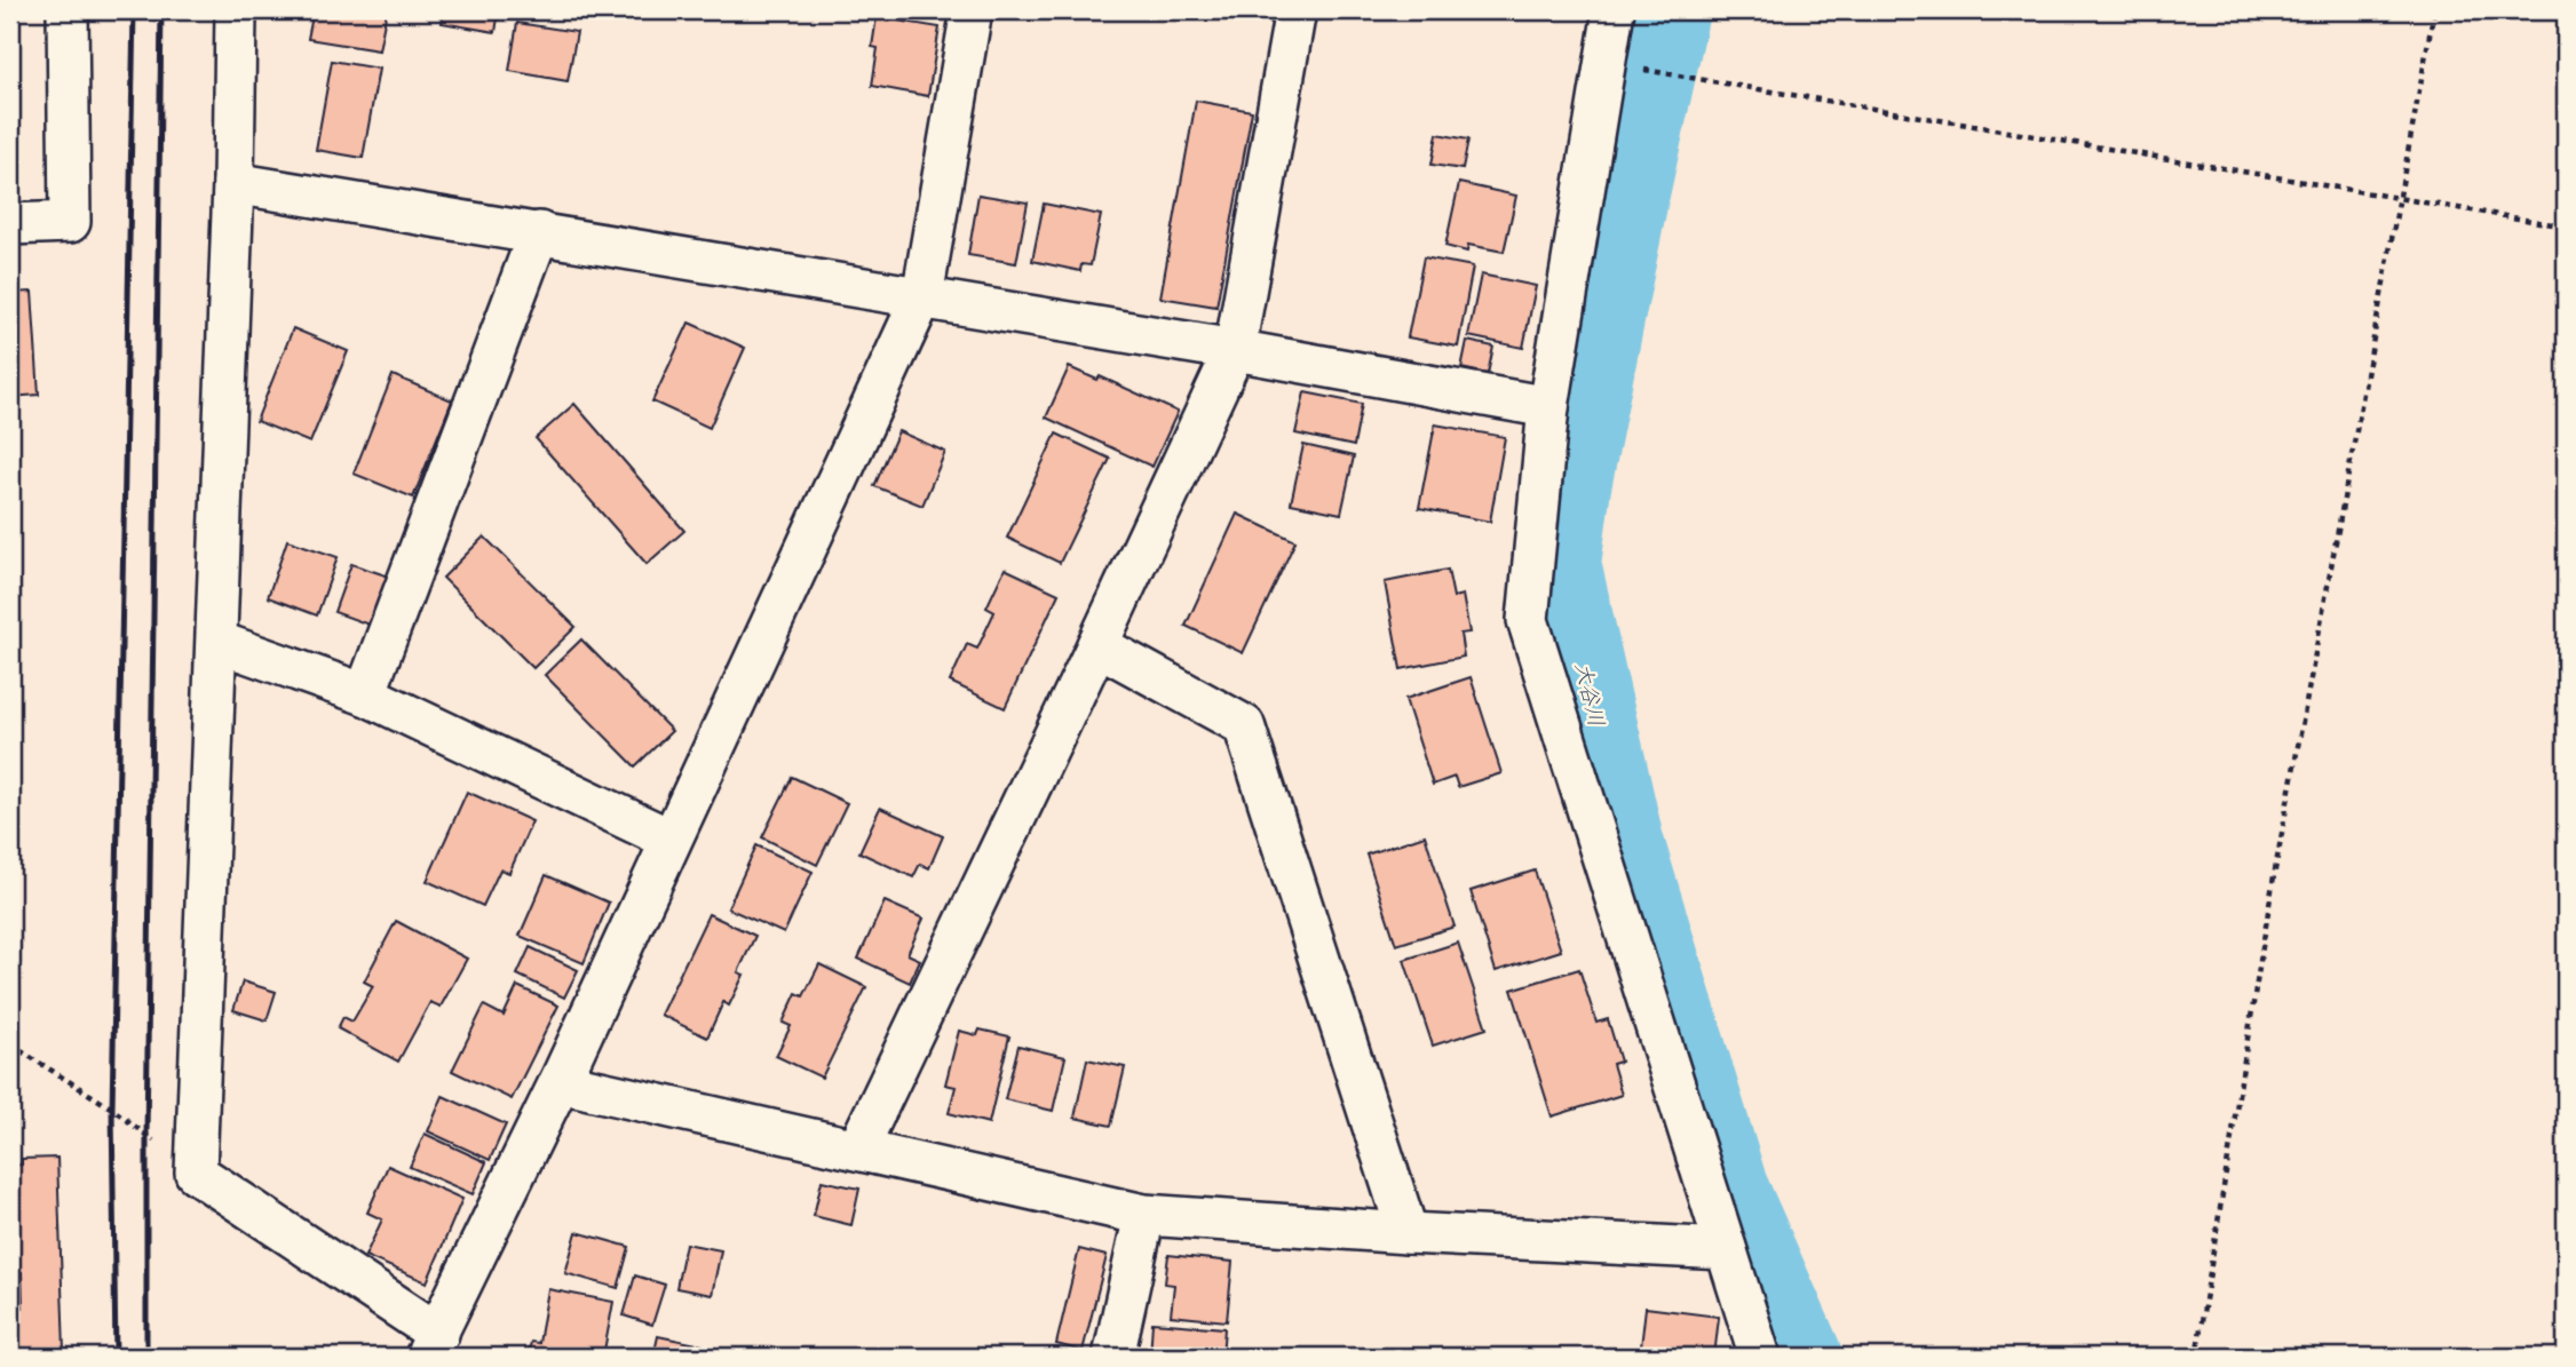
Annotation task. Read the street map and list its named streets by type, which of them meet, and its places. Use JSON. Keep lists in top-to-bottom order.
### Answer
{
  "water": ["大谷川"]
}
